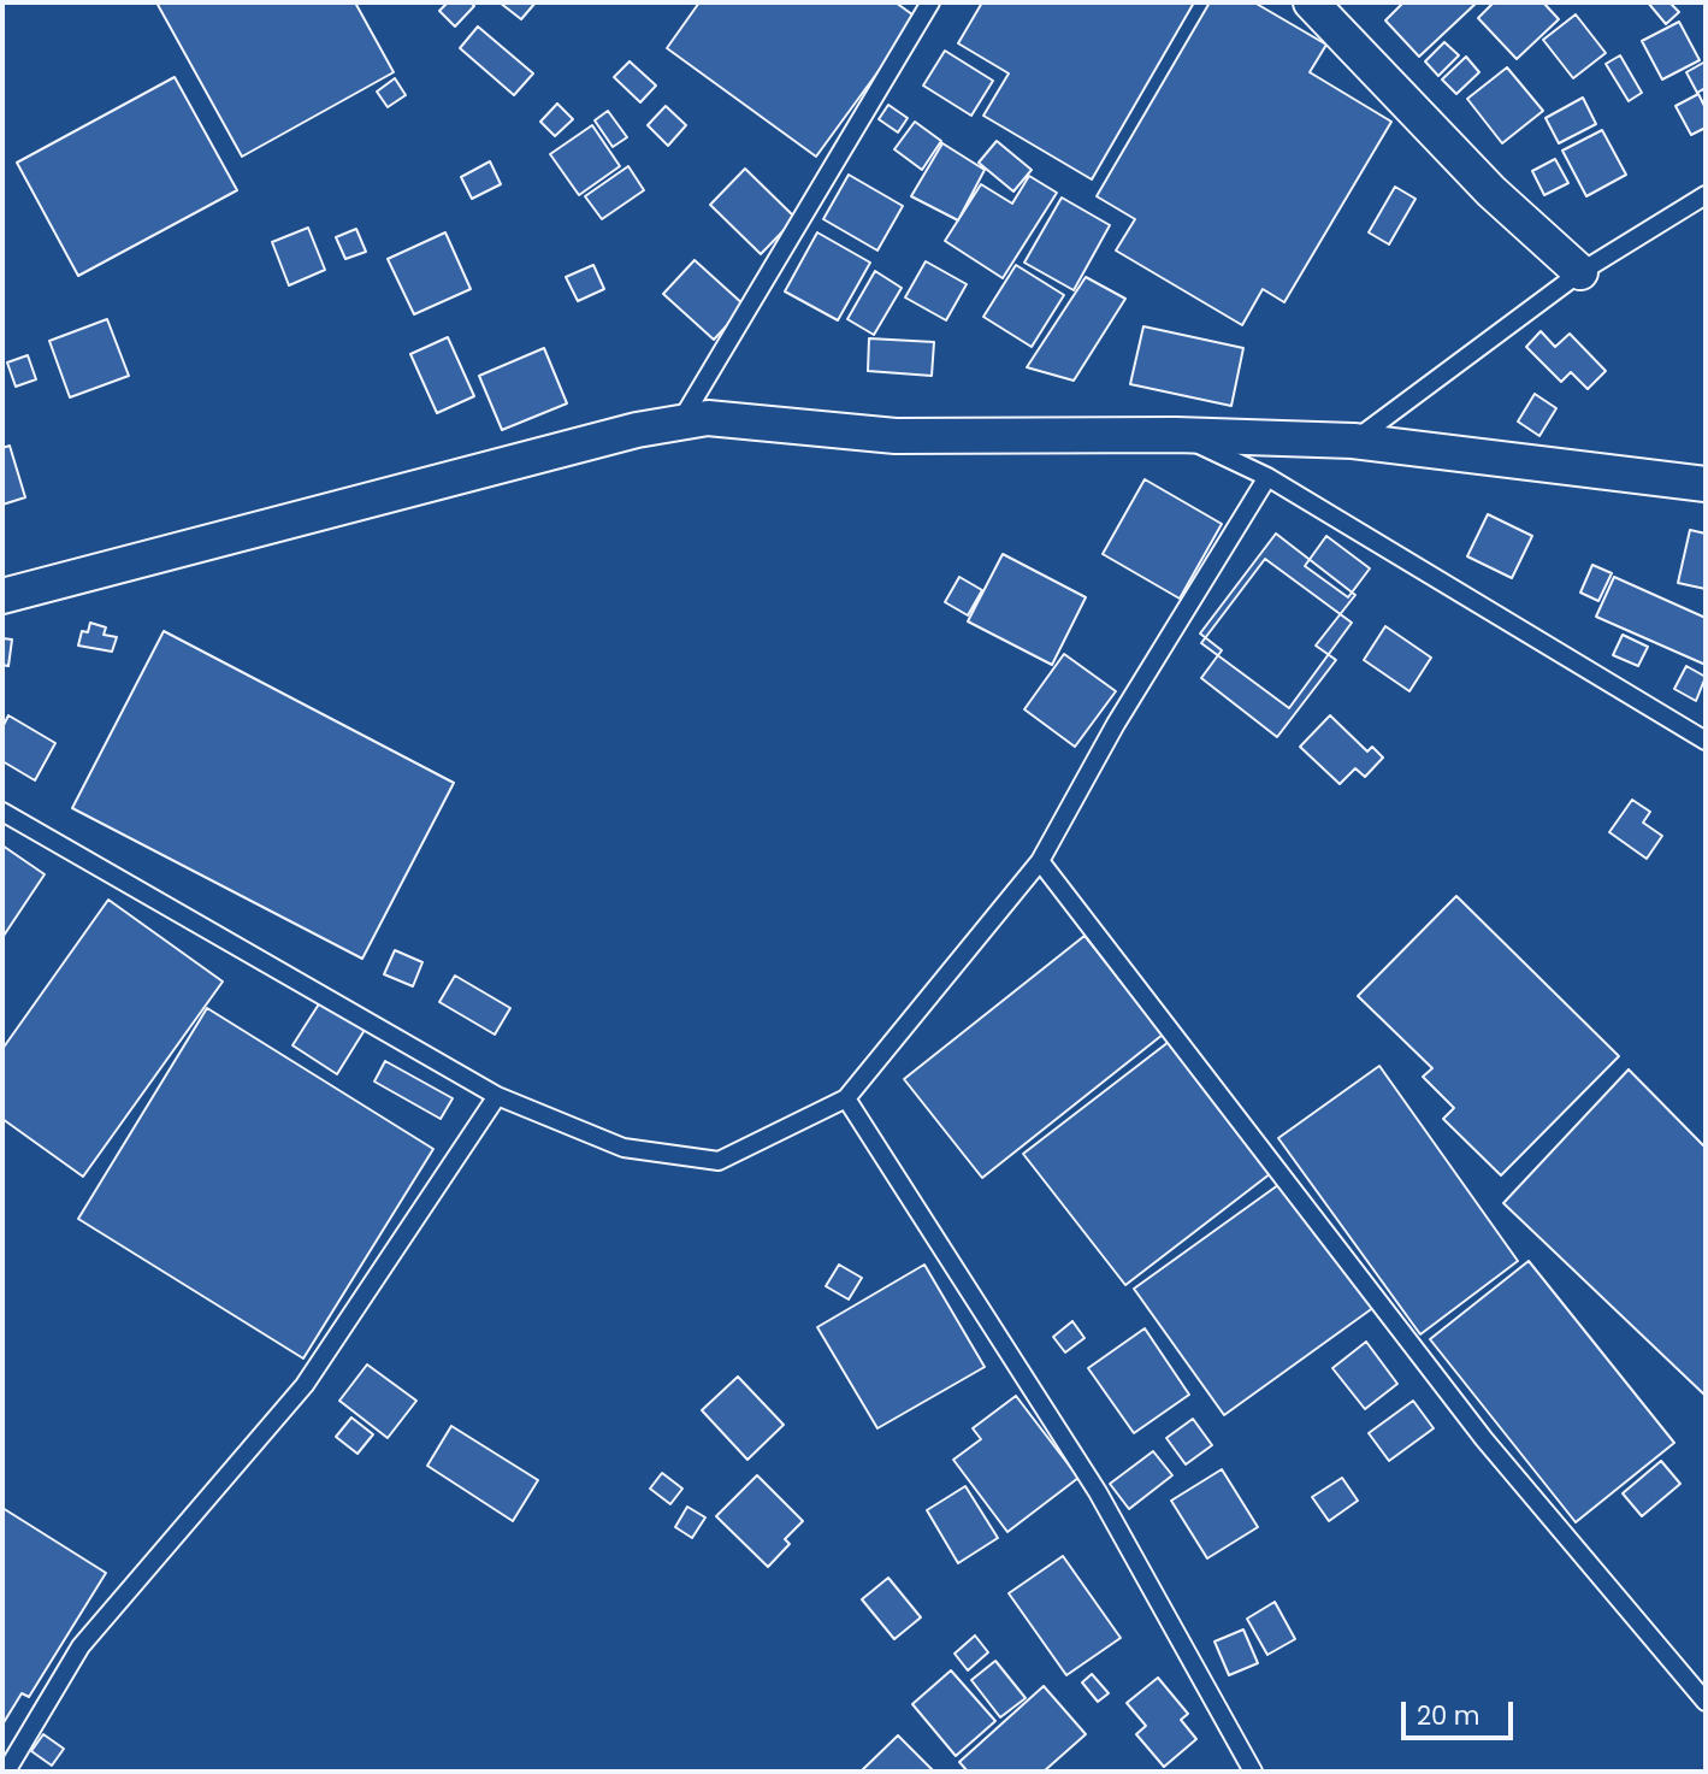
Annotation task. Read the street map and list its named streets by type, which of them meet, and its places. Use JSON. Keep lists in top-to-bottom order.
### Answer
{
  "scale_bar": "20 m"
}
